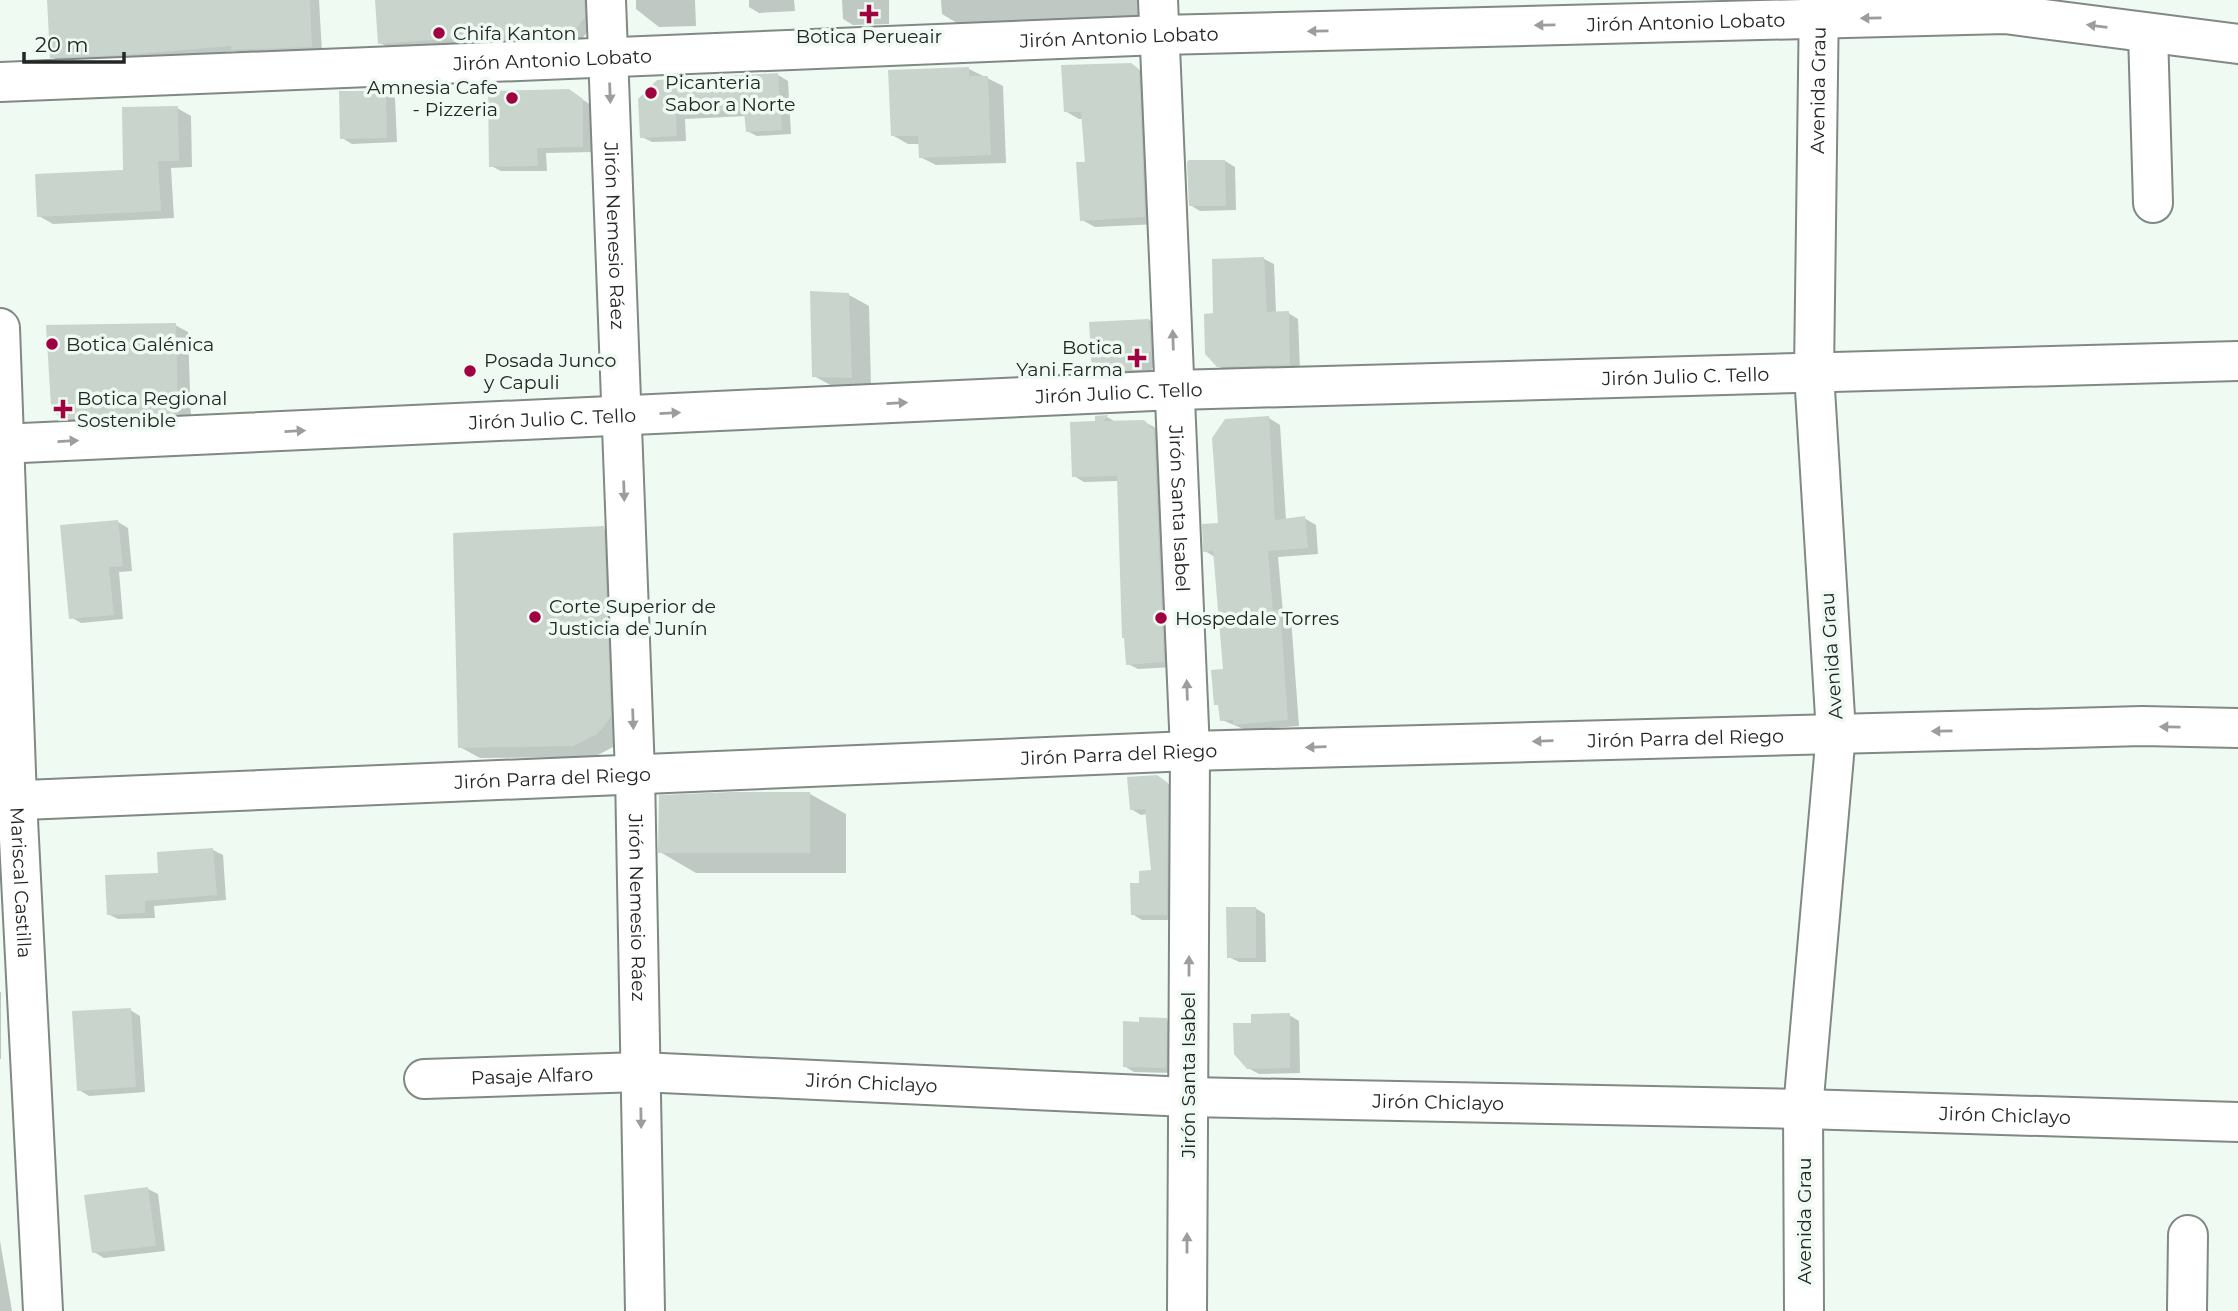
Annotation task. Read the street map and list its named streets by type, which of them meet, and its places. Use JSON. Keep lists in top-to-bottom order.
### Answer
{
  "streets": {
    "main road": [
      "Jirón Antonio Lobato",
      "Avenida Grau",
      "Jirón Nemesio Ráez",
      "Jirón Julio C. Tello",
      "Jirón Santa Isabel",
      "Jirón Parra del Riego",
      "Mariscal Castilla",
      "Pasaje Alfaro",
      "Jirón Chiclayo"
    ]
  },
  "crossings": [
    ["Jirón Antonio Lobato", "Avenida Grau"],
    ["Jirón Antonio Lobato", "Jirón Nemesio Ráez"],
    ["Jirón Antonio Lobato", "Jirón Santa Isabel"],
    ["Avenida Grau", "Jirón Julio C. Tello"],
    ["Avenida Grau", "Jirón Parra del Riego"],
    ["Avenida Grau", "Jirón Chiclayo"],
    ["Jirón Nemesio Ráez", "Jirón Julio C. Tello"],
    ["Jirón Nemesio Ráez", "Jirón Parra del Riego"],
    ["Jirón Nemesio Ráez", "Pasaje Alfaro"],
    ["Jirón Nemesio Ráez", "Jirón Chiclayo"],
    ["Jirón Julio C. Tello", "Jirón Santa Isabel"],
    ["Jirón Julio C. Tello", "Mariscal Castilla"],
    ["Jirón Santa Isabel", "Jirón Parra del Riego"],
    ["Jirón Santa Isabel", "Jirón Chiclayo"],
    ["Jirón Parra del Riego", "Mariscal Castilla"],
    ["Pasaje Alfaro", "Jirón Chiclayo"]
  ],
  "one_way": [
    "Jirón Antonio Lobato",
    "Jirón Nemesio Ráez",
    "Jirón Julio C. Tello",
    "Jirón Santa Isabel",
    "Jirón Parra del Riego"
  ],
  "places": {
    "health": ["Botica Perueair", "Botica Yani Farma", "Botica Regional Sostenible"],
    "other": [
      "Chifa Kanton",
      "Picanteria Sabor a Norte",
      "Amnesia Cafe - Pizzeria",
      "Botica Galénica",
      "Posada Junco y Capuli",
      "Corte Superior de Justicia de Junín",
      "Hospedale Torres"
    ]
  },
  "scale_bar": "20 m"
}
